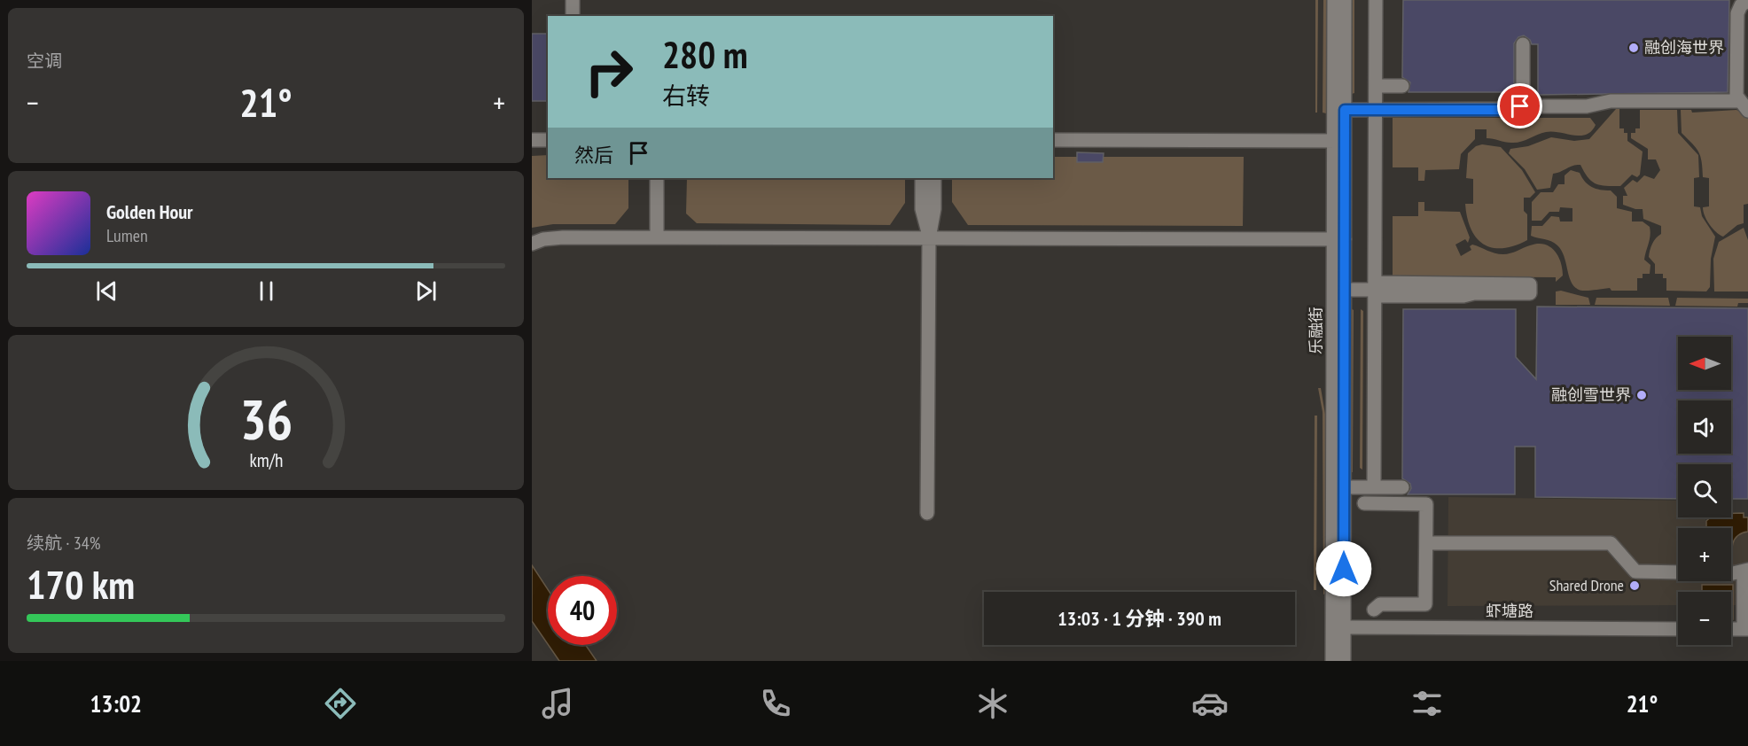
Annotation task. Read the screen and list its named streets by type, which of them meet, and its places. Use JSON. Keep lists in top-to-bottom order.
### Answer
{
  "streets": {
    "street": ["乐融街", "虾塘路"]
  },
  "crossings": [
    ["乐融街", "虾塘路"]
  ],
  "places": ["融创海世界", "融创雪世界", "Shared Drone"],
  "north": "left",
  "page": {
    "tile": [
      "空调",
      ["续航 · 34%", "170 km"]
    ],
    "turn": ["280 m", "右转"],
    "heat": ["−", "21°", "+"],
    "then": "然后",
    "song": ["Golden Hour", "Lumen"],
    "map_buttons": ["+", "−"],
    "limit": "40",
    "trip": "13:03 · 1 分钟 · 390 m",
    "tabs": ["13:02", "21°"],
    "gauge": ["36", "km/h"]
  }
}
